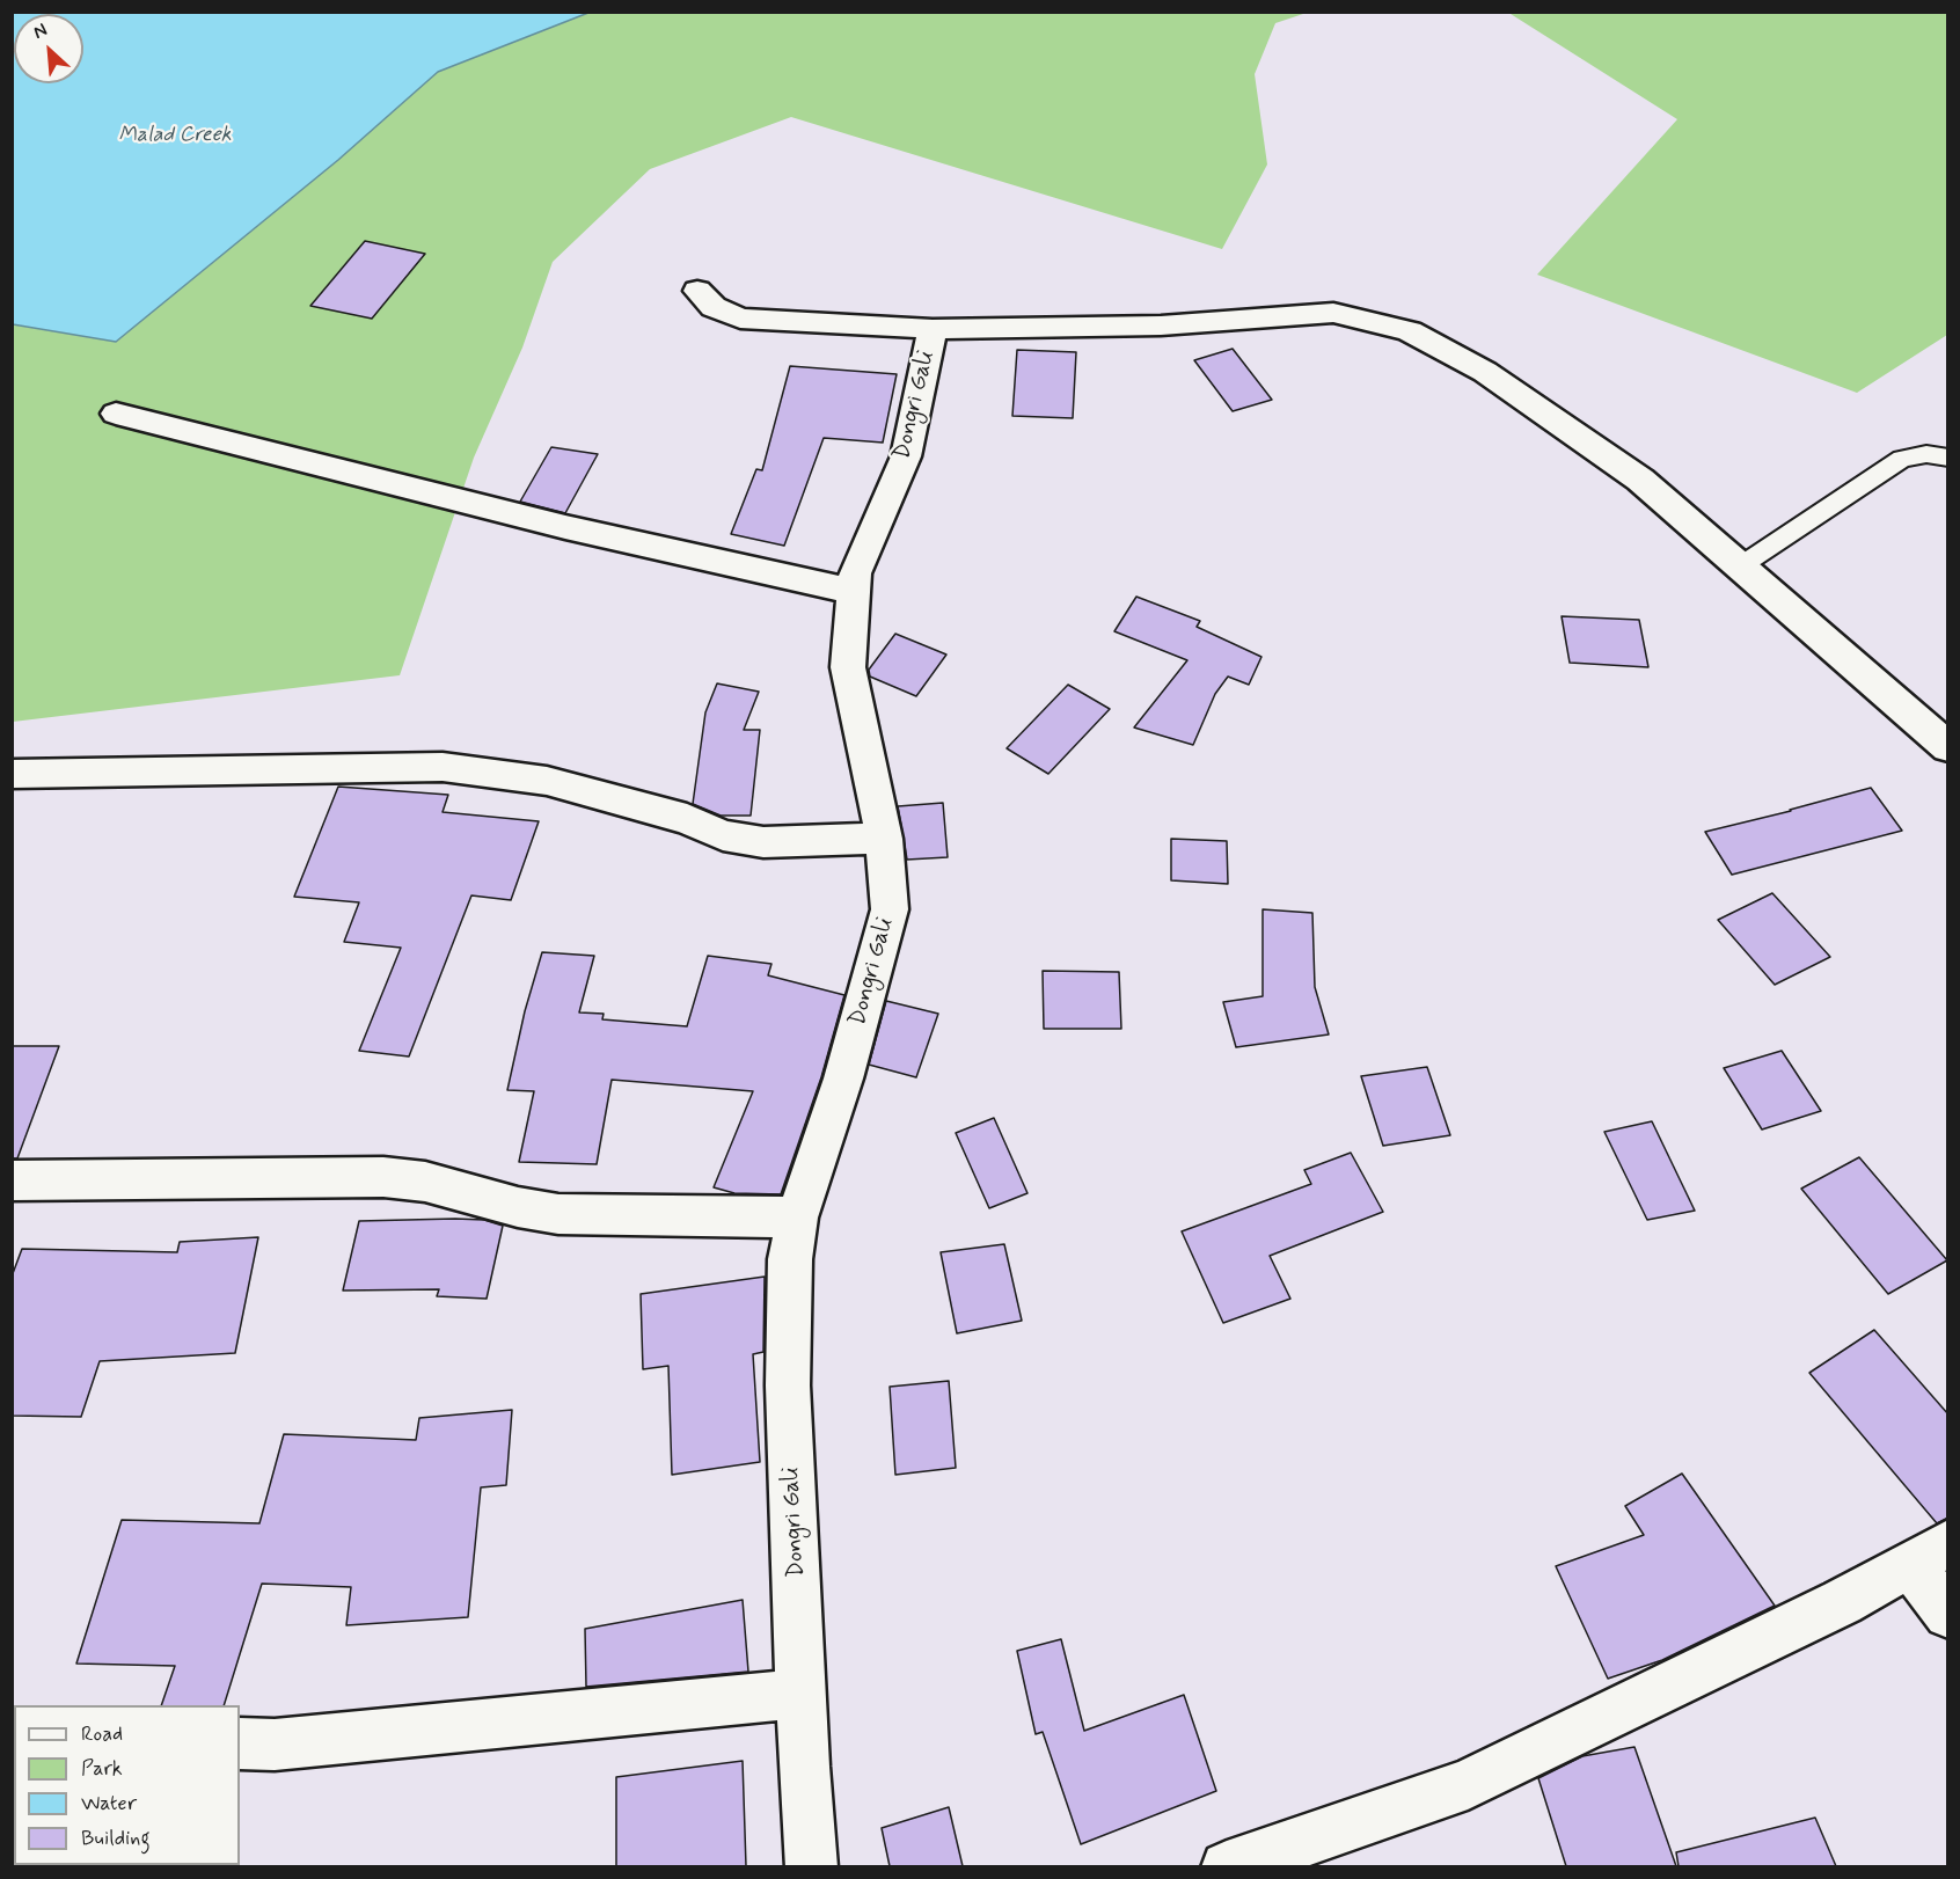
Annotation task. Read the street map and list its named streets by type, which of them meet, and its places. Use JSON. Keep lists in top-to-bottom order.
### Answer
{
  "streets": {
    "street": ["Dongri Gali"]
  },
  "water": ["Malad Creek"],
  "legend": [
    "Road",
    "Park",
    "Water",
    "Building"
  ],
  "north": "top left"
}
